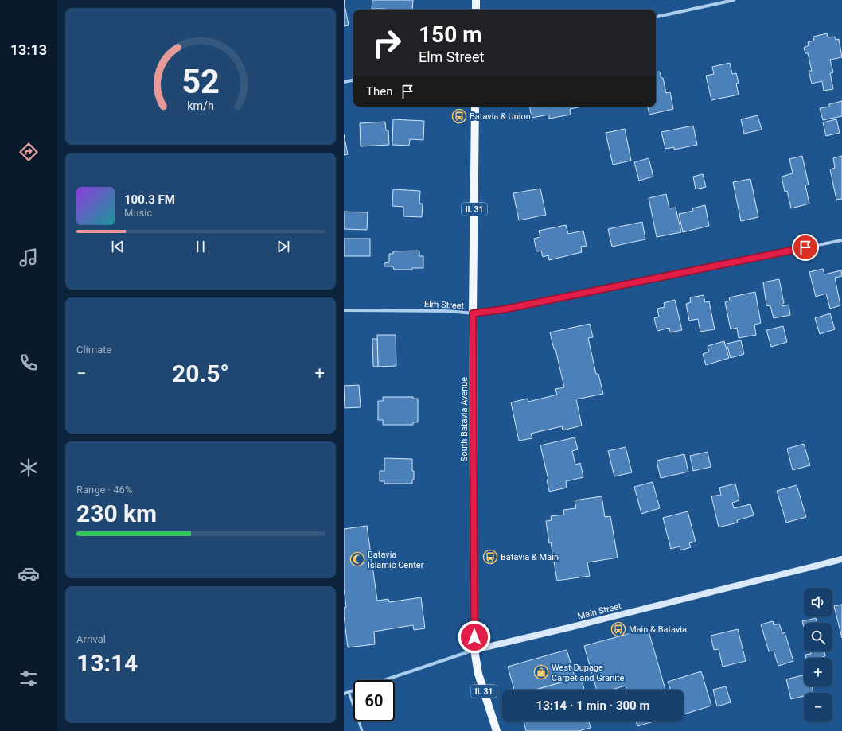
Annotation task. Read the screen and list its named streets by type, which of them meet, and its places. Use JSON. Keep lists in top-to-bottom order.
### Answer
{
  "streets": {
    "main road": ["IL 31", "South Batavia Avenue", "Main Street"],
    "street": ["Elm Street"]
  },
  "crossings": [
    ["Elm Street", "South Batavia Avenue"],
    ["South Batavia Avenue", "Main Street"]
  ],
  "places": {
    "bus stop": ["Batavia & Union", "Batavia & Main", "Main & Batavia"],
    "mosque": ["Batavia Islamic Center"],
    "shop": ["West Dupage Carpet and Granite"]
  },
  "page": {
    "tabs": "13:13",
    "turn": ["150 m", "Elm Street"],
    "then": "Then",
    "song": ["100.3 FM", "Music"],
    "tile": [
      "Climate",
      ["Range · 46%", "230 km"],
      ["Arrival", "13:14"]
    ],
    "heat": ["−", "20.5°", "+"],
    "map_buttons": ["+", "−"],
    "limit": "60",
    "trip": "13:14 · 1 min · 300 m",
    "gauge": ["52", "km/h"]
  }
}
